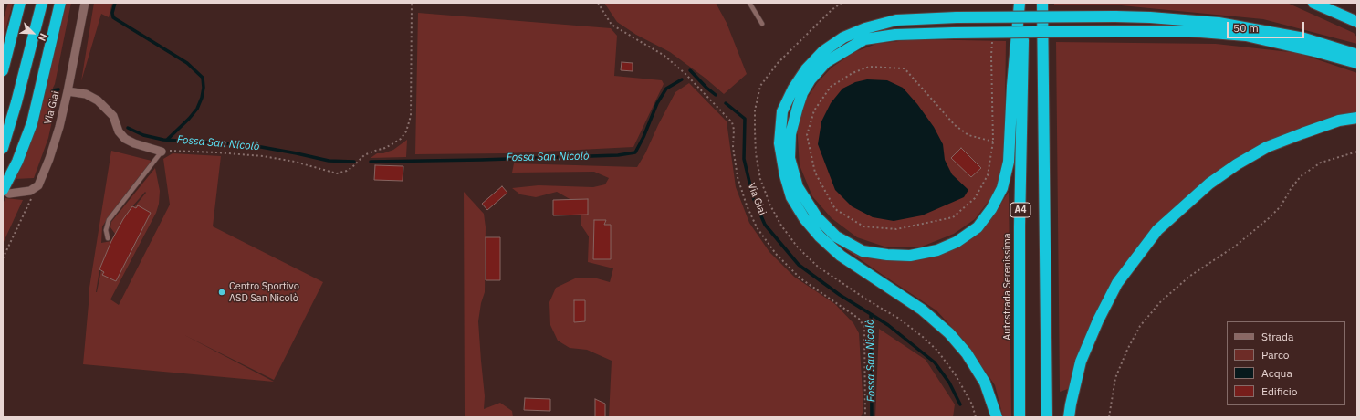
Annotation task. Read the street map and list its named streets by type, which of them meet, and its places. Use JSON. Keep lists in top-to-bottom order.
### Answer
{
  "streets": {
    "highway": ["A4", "Autostrada Serenissima"],
    "street": ["Via Giai"]
  },
  "water": ["Fossa San Nicolò"],
  "places": ["Centro Sportivo ASD San Nicolò"],
  "legend": [
    "Strada",
    "Parco",
    "Acqua",
    "Edificio"
  ],
  "scale_bar": "50 m",
  "north": "bottom right"
}
